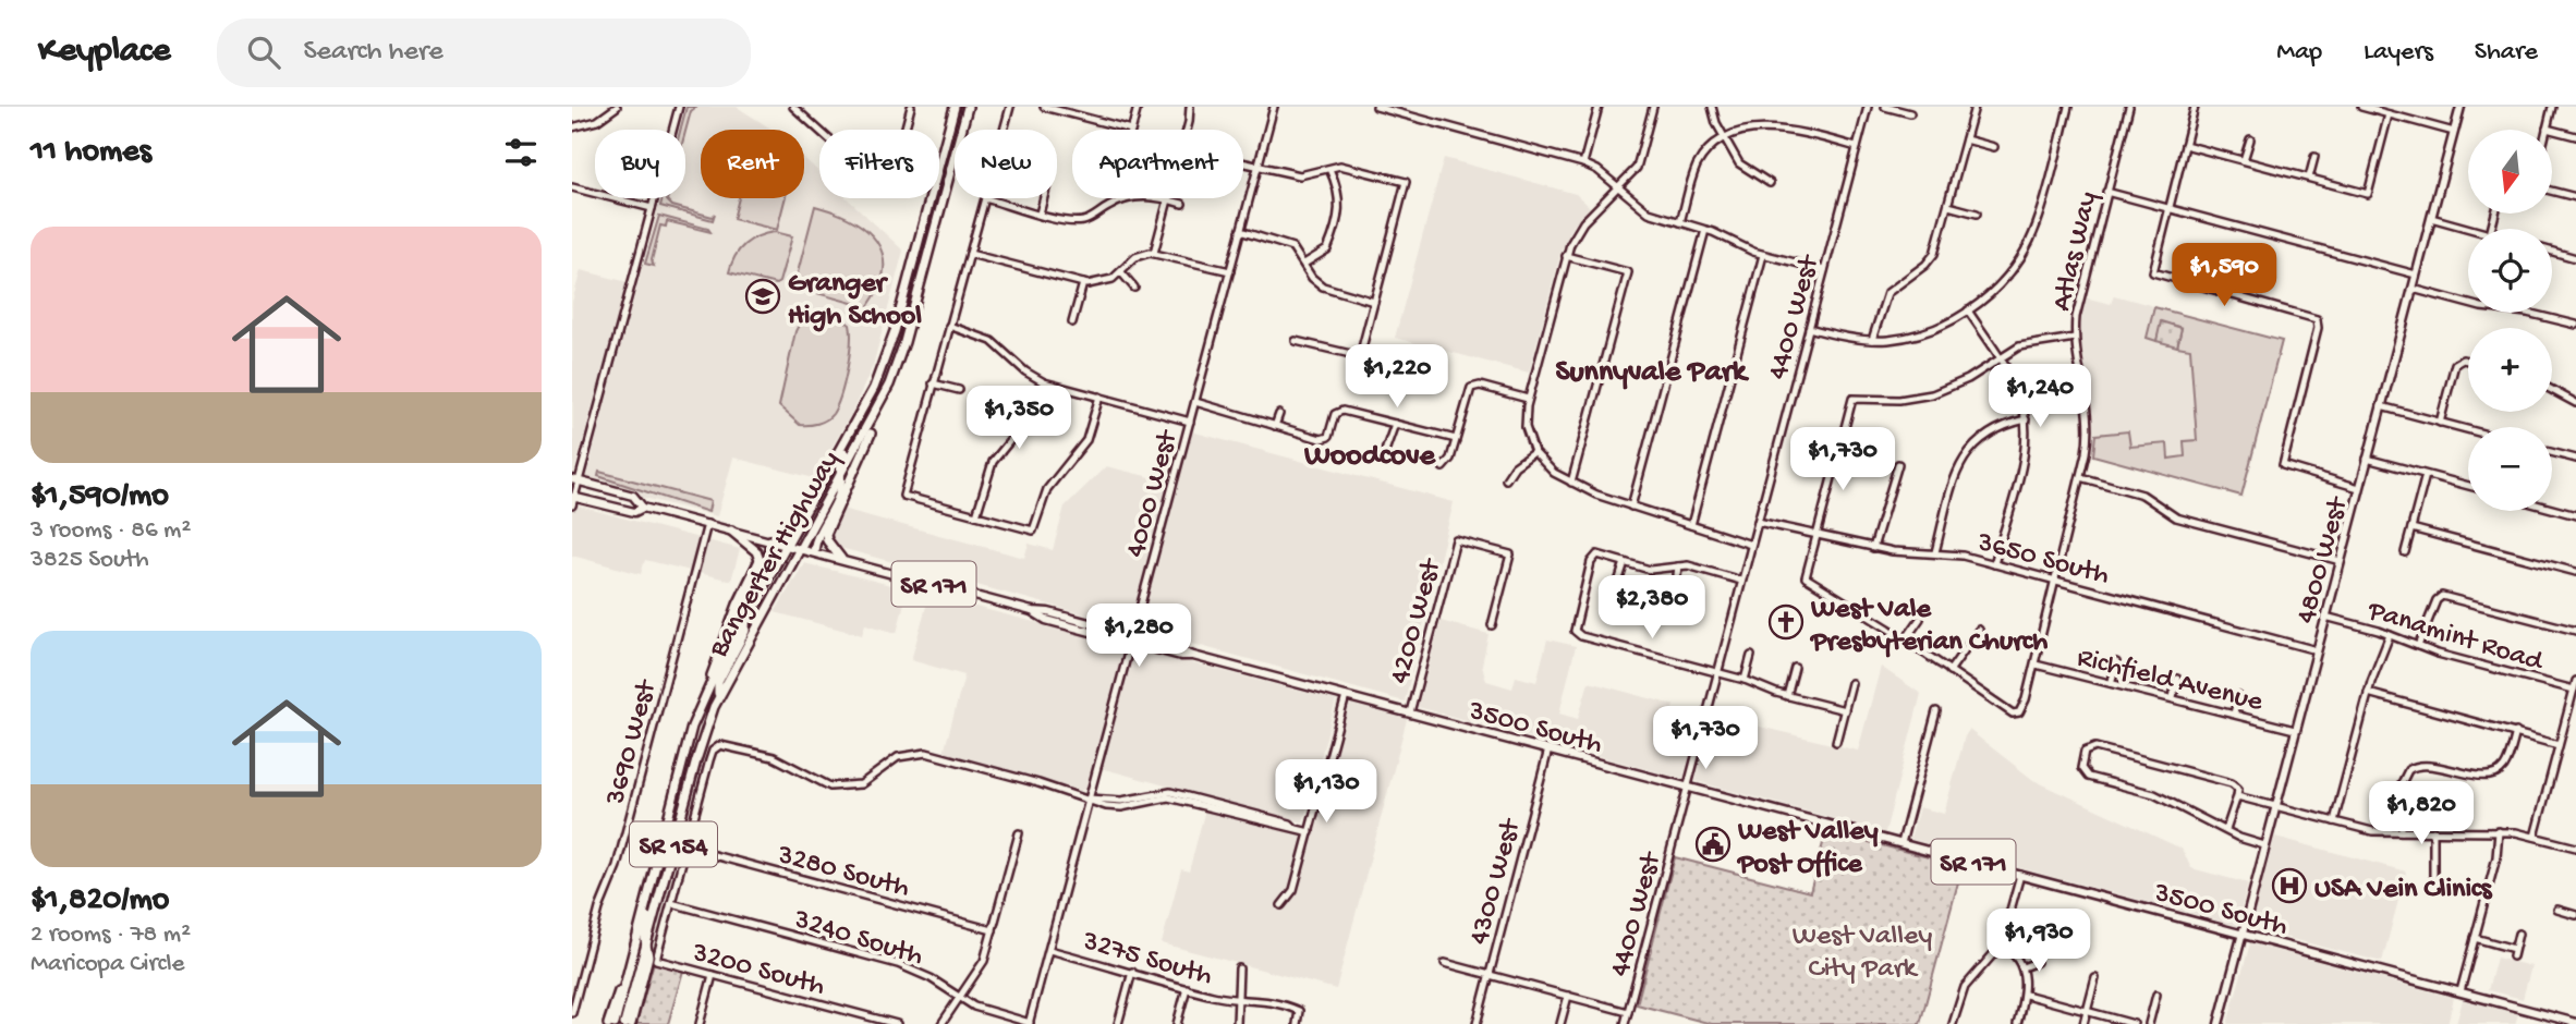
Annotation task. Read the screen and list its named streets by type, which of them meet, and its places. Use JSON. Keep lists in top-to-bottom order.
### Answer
{
  "streets": {
    "highway": ["Bangerter Highway", "SR 154"],
    "main road": ["4800 West", "SR 171", "3500 South"],
    "street": [
      "Atlas Way",
      "4400 West",
      "4000 West",
      "3650 South",
      "4200 West",
      "Panamint Road",
      "Richfield Avenue",
      "3690 West",
      "3280 South",
      "4300 West",
      "3240 South",
      "3275 South",
      "3200 South"
    ]
  },
  "crossings": [
    ["Atlas Way", "3650 South"],
    ["Atlas Way", "Richfield Avenue"],
    ["4400 West", "3650 South"],
    ["4400 West", "3500 South"],
    ["4000 West", "3500 South"],
    ["4000 West", "3240 South"],
    ["4000 West", "3275 South"],
    ["Bangerter Highway", "3500 South"],
    ["3650 South", "4800 West"],
    ["4800 West", "Panamint Road"],
    ["4800 West", "Richfield Avenue"],
    ["4800 West", "3500 South"],
    ["4200 West", "3500 South"],
    ["3500 South", "3690 West"],
    ["3500 South", "4300 West"],
    ["3240 South", "3200 South"]
  ],
  "districts": ["Sunnyvale Park", "Woodcove"],
  "parks": ["West Valley City Park"],
  "places": {
    "school or university": ["Granger High School"],
    "church": ["West Vale Presbyterian Church"],
    "public building": ["West Valley Post Office"],
    "hospital": ["USA Vein Clinics"]
  },
  "north": "bottom",
  "page": {
    "header": "Keyplace",
    "search": "Search here",
    "nav": ["Map", "Layers", "Share"],
    "heading": "11 homes",
    "map_buttons": ["+", "−"],
    "chip": [
      "Buy",
      "Rent",
      "Filters",
      "New",
      "Apartment"
    ],
    "list": [
      {
        "name": "$1,590/mo",
        "note": "3 rooms · 86 m² · 3825 South"
      },
      {
        "name": "$1,820/mo",
        "note": "2 rooms · 78 m² · Maricopa Circle"
      }
    ],
    "price": [
      "$1,590",
      "$1,220",
      "$1,240",
      "$1,350",
      "$1,730",
      "$2,380",
      "$1,280",
      "$1,730",
      "$1,130",
      "$1,820",
      "$1,930"
    ]
  }
}
